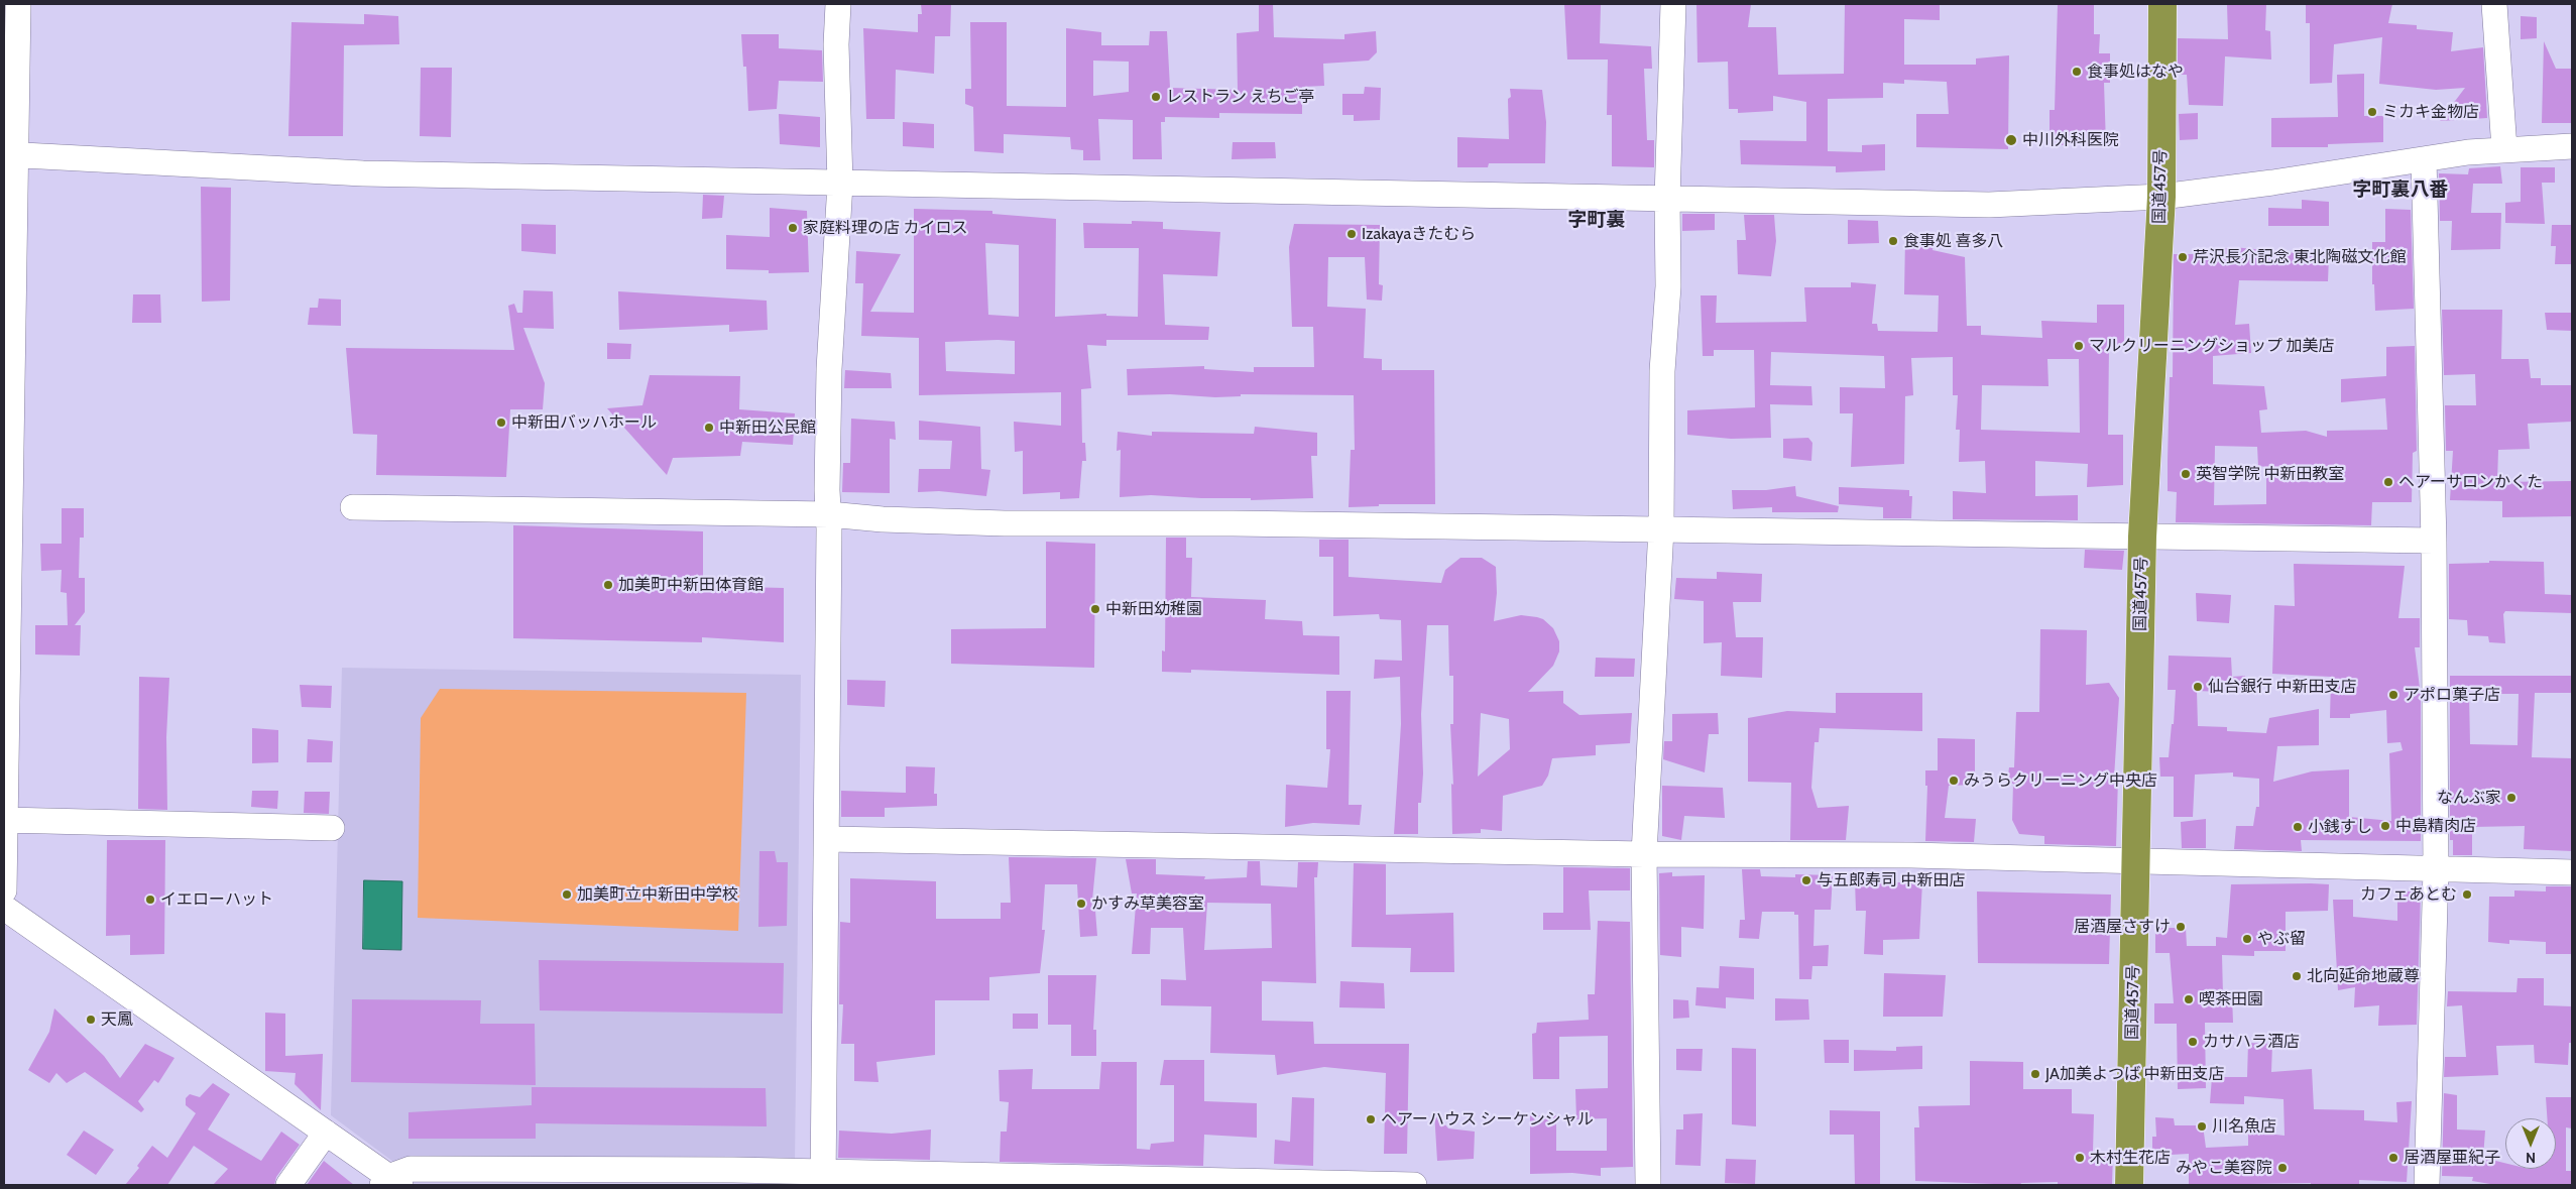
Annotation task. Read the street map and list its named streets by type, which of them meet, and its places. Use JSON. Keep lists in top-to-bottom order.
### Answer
{
  "streets": {
    "highway": ["国道457号"]
  },
  "districts": ["字町裏八番", "字町裏"],
  "places": [
    "食事処はなや",
    "レストラン えちご亭",
    "ミカキ金物店",
    "中川外科医院",
    "家庭料理の店 カイロス",
    "Izakayaきたむら",
    "食事処 喜多八",
    "芹沢長介記念 東北陶磁文化館",
    "マルクリーニングショップ 加美店",
    "中新田バッハホール",
    "中新田公民館",
    "英智学院 中新田教室",
    "ヘアーサロンかくた",
    "加美町中新田体育館",
    "中新田幼稚園",
    "仙台銀行 中新田支店",
    "アポロ菓子店",
    "みうらクリーニング中央店",
    "なんぶ家",
    "中島精肉店",
    "小銭すし",
    "与五郎寿司 中新田店",
    "加美町立中新田中学校",
    "カフェあとむ",
    "イエローハット",
    "かすみ草美容室",
    "居酒屋さすけ",
    "やぶ留",
    "北向延命地蔵尊",
    "喫茶田園",
    "天鳳",
    "カサハラ酒店",
    "JA加美よつば 中新田支店",
    "ヘアーハウス シーケンシャル",
    "川名魚店",
    "木村生花店",
    "居酒屋亜紀子",
    "みやこ美容院"
  ],
  "north": "bottom"
}
